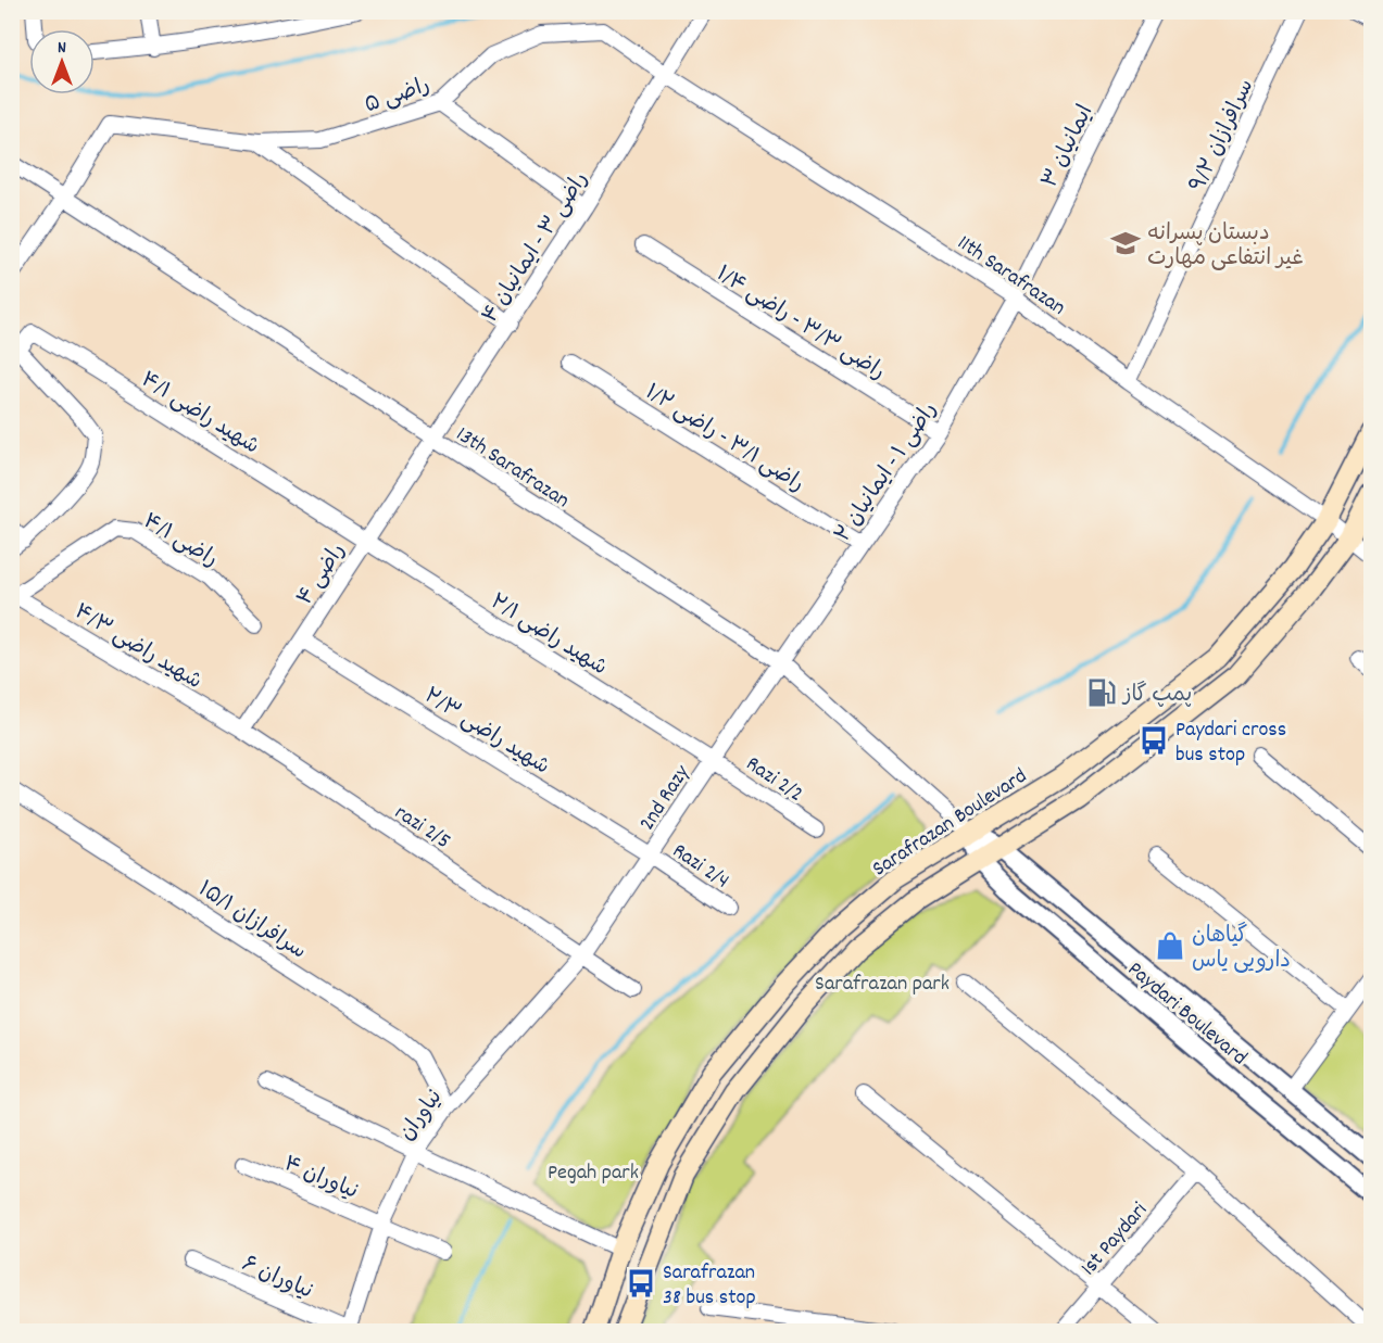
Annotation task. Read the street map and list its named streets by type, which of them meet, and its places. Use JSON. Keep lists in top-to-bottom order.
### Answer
{
  "streets": {
    "main road": ["Sarafrazan Boulevard"],
    "street": [
      "راضی ۵",
      "سرافرازان ۹/۲",
      "ایمانیان ۳",
      "راضی ۳ - ایمانیان ۴",
      "11th Sarafrazan",
      "راضی ۳/۳ - راضی ۱/۴",
      "شهید راضی ۴/۱",
      "راضی ۳/۱ - راضی ۱/۲",
      "13th Sarafrazan",
      "راضی ۱ - ایمانیان ۲",
      "راضی ۴/۱",
      "راضی ۴",
      "شهید راضی ۲/۱",
      "شهید راضی ۴/۳",
      "شهید راضی ۲/۳",
      "Razi 2/2",
      "2nd Razy",
      "razi 2/5",
      "Razi 2/4",
      "سرافرازان ۱۵/۱",
      "Paydari Boulevard",
      "نیاوران",
      "نیاوران ۴",
      "1st Paydari",
      "نیاوران ۶"
    ]
  },
  "crossings": [
    ["راضی ۵", "راضی ۳ - ایمانیان ۴"],
    ["راضی ۵", "11th Sarafrazan"],
    ["راضی ۵", "13th Sarafrazan"],
    ["سرافرازان ۹/۲", "11th Sarafrazan"],
    ["ایمانیان ۳", "11th Sarafrazan"],
    ["ایمانیان ۳", "راضی ۱ - ایمانیان ۲"],
    ["راضی ۳ - ایمانیان ۴", "11th Sarafrazan"],
    ["راضی ۳ - ایمانیان ۴", "13th Sarafrazan"],
    ["راضی ۳ - ایمانیان ۴", "راضی ۴"],
    ["11th Sarafrazan", "راضی ۱ - ایمانیان ۲"],
    ["11th Sarafrazan", "Sarafrazan Boulevard"],
    ["راضی ۳/۳ - راضی ۱/۴", "راضی ۱ - ایمانیان ۲"],
    ["شهید راضی ۴/۱", "راضی ۴"],
    ["شهید راضی ۴/۱", "شهید راضی ۲/۱"],
    ["راضی ۳/۱ - راضی ۱/۲", "راضی ۱ - ایمانیان ۲"],
    ["13th Sarafrazan", "راضی ۱ - ایمانیان ۲"],
    ["13th Sarafrazan", "راضی ۴"],
    ["13th Sarafrazan", "2nd Razy"],
    ["13th Sarafrazan", "Sarafrazan Boulevard"],
    ["13th Sarafrazan", "Paydari Boulevard"],
    ["راضی ۱ - ایمانیان ۲", "2nd Razy"],
    ["راضی ۴/۱", "شهید راضی ۴/۳"],
    ["راضی ۴", "شهید راضی ۲/۱"],
    ["راضی ۴", "شهید راضی ۴/۳"],
    ["راضی ۴", "شهید راضی ۲/۳"],
    ["راضی ۴", "razi 2/5"],
    ["شهید راضی ۲/۱", "Razi 2/2"],
    ["شهید راضی ۲/۱", "2nd Razy"],
    ["شهید راضی ۴/۳", "razi 2/5"],
    ["شهید راضی ۲/۳", "2nd Razy"],
    ["شهید راضی ۲/۳", "Razi 2/4"],
    ["Razi 2/2", "2nd Razy"],
    ["2nd Razy", "razi 2/5"],
    ["2nd Razy", "Razi 2/4"],
    ["2nd Razy", "نیاوران"],
    ["Sarafrazan Boulevard", "Paydari Boulevard"],
    ["razi 2/5", "نیاوران"],
    ["سرافرازان ۱۵/۱", "نیاوران"],
    ["نیاوران", "نیاوران ۴"],
    ["نیاوران", "نیاوران ۶"]
  ],
  "parks": ["Sarafrazan park", "Pegah park"],
  "places": {
    "school or university": ["دبستان پسرانه غیر انتفاعی مهارت"],
    "fuel station": ["پمپ گاز"],
    "bus stop": ["Paydari cross bus stop", "Sarafrazan 38 bus stop"],
    "shop": ["گیاهان دارویی یاس"]
  },
  "north": "top"
}
